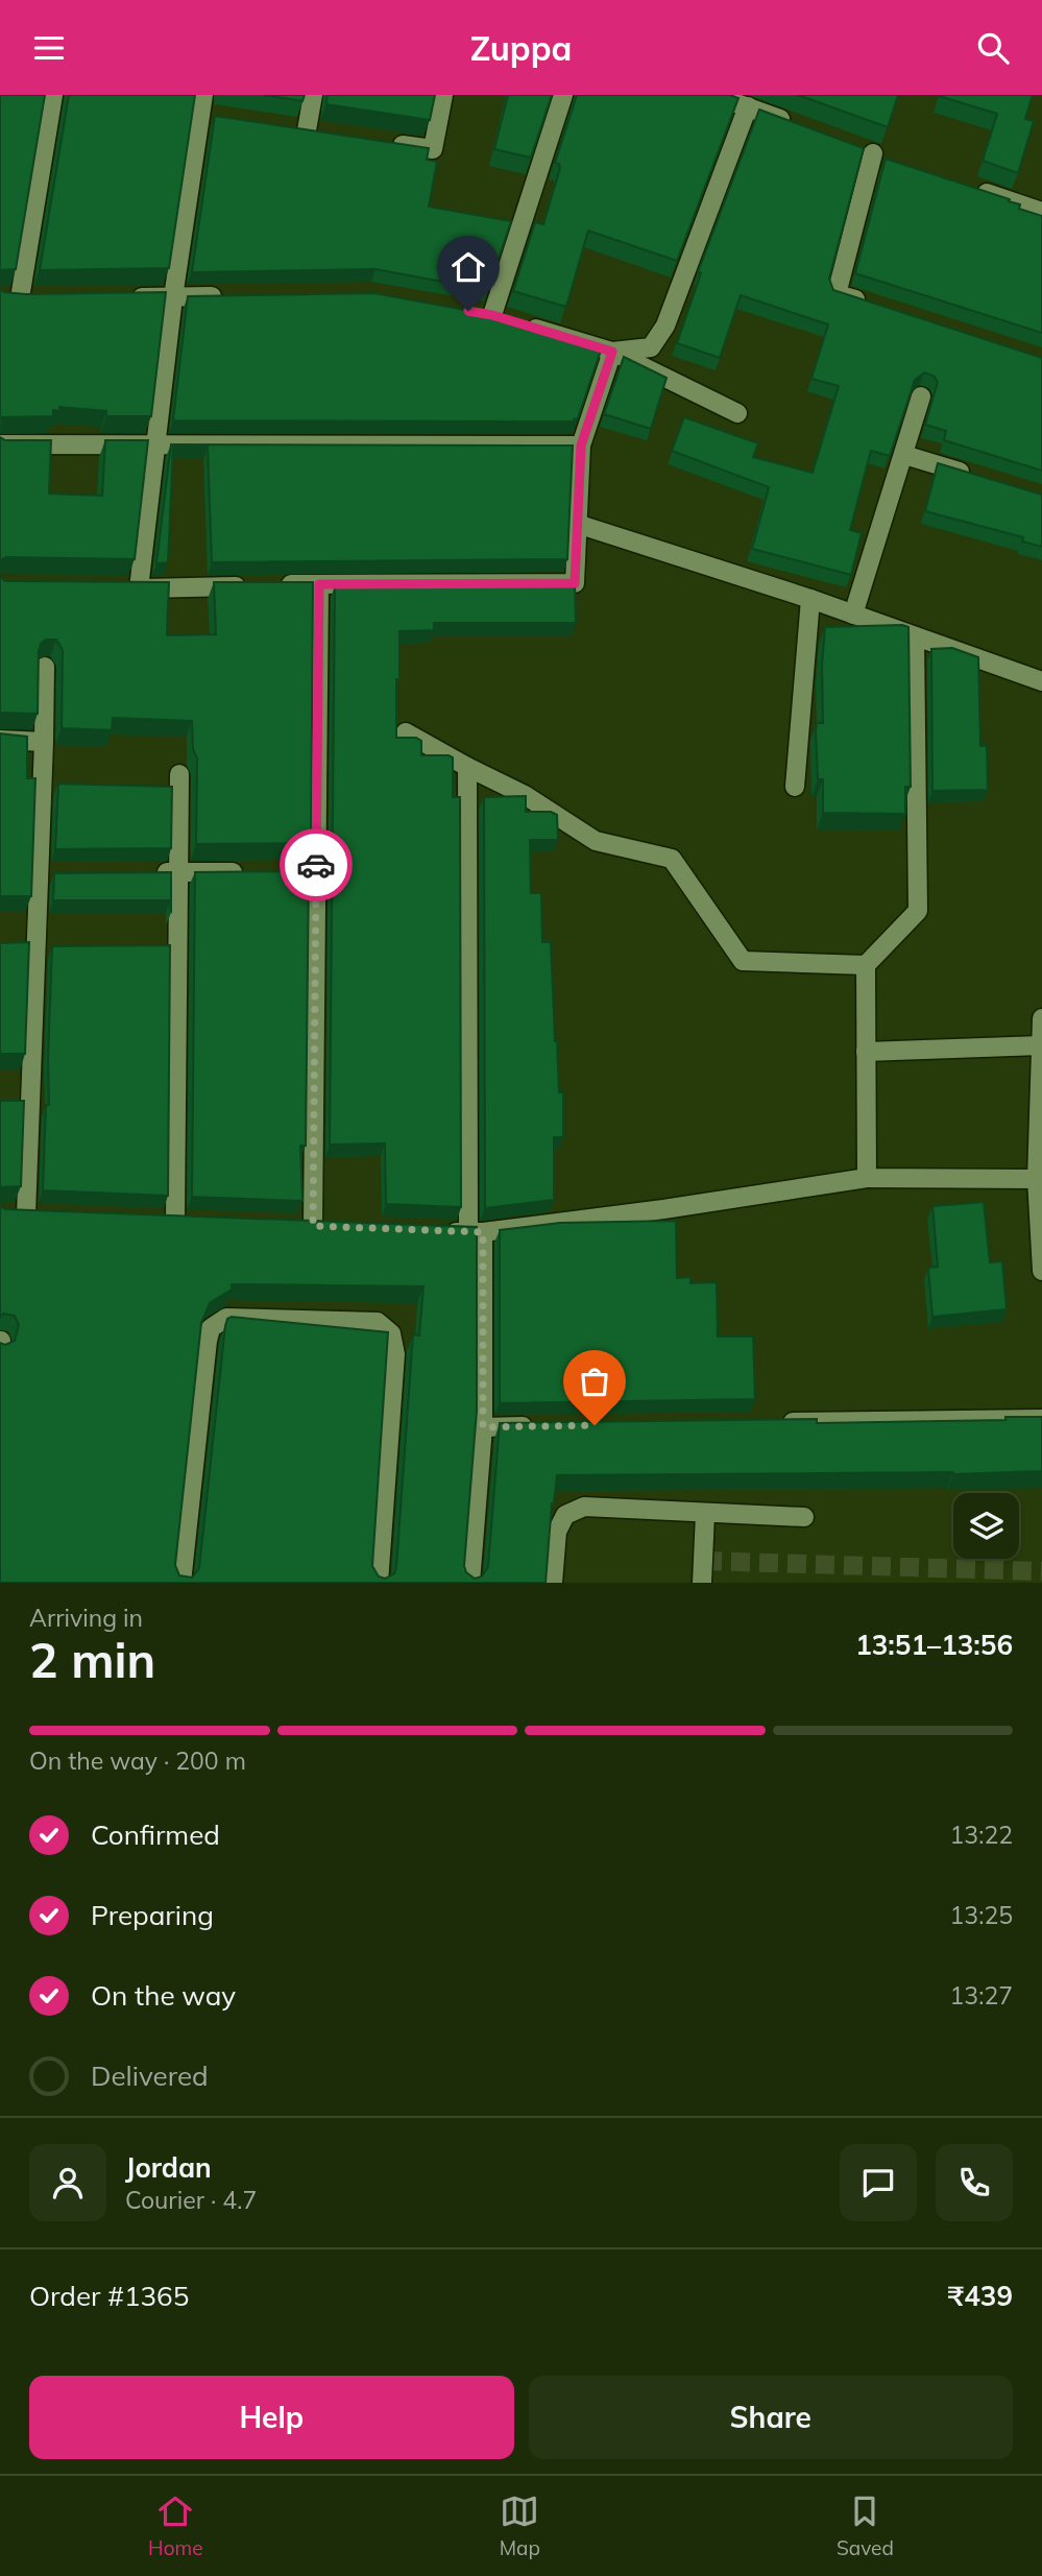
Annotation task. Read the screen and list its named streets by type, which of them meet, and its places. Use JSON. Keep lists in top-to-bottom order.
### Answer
{
  "page": {
    "header": "Zuppa",
    "heading": ["2 min", "Arriving in", "13:51–13:56"],
    "panel": [
      "Jordan",
      "Courier · 4.7",
      "Order #1365",
      "₹439"
    ],
    "bar": "On the way · 200 m",
    "list": [
      ["Confirmed", "13:22"],
      ["Preparing", "13:25"],
      ["On the way", "13:27"],
      "Delivered"
    ],
    "buttons": ["Help", "Share"],
    "tabs": ["Home", "Map", "Saved"]
  }
}
